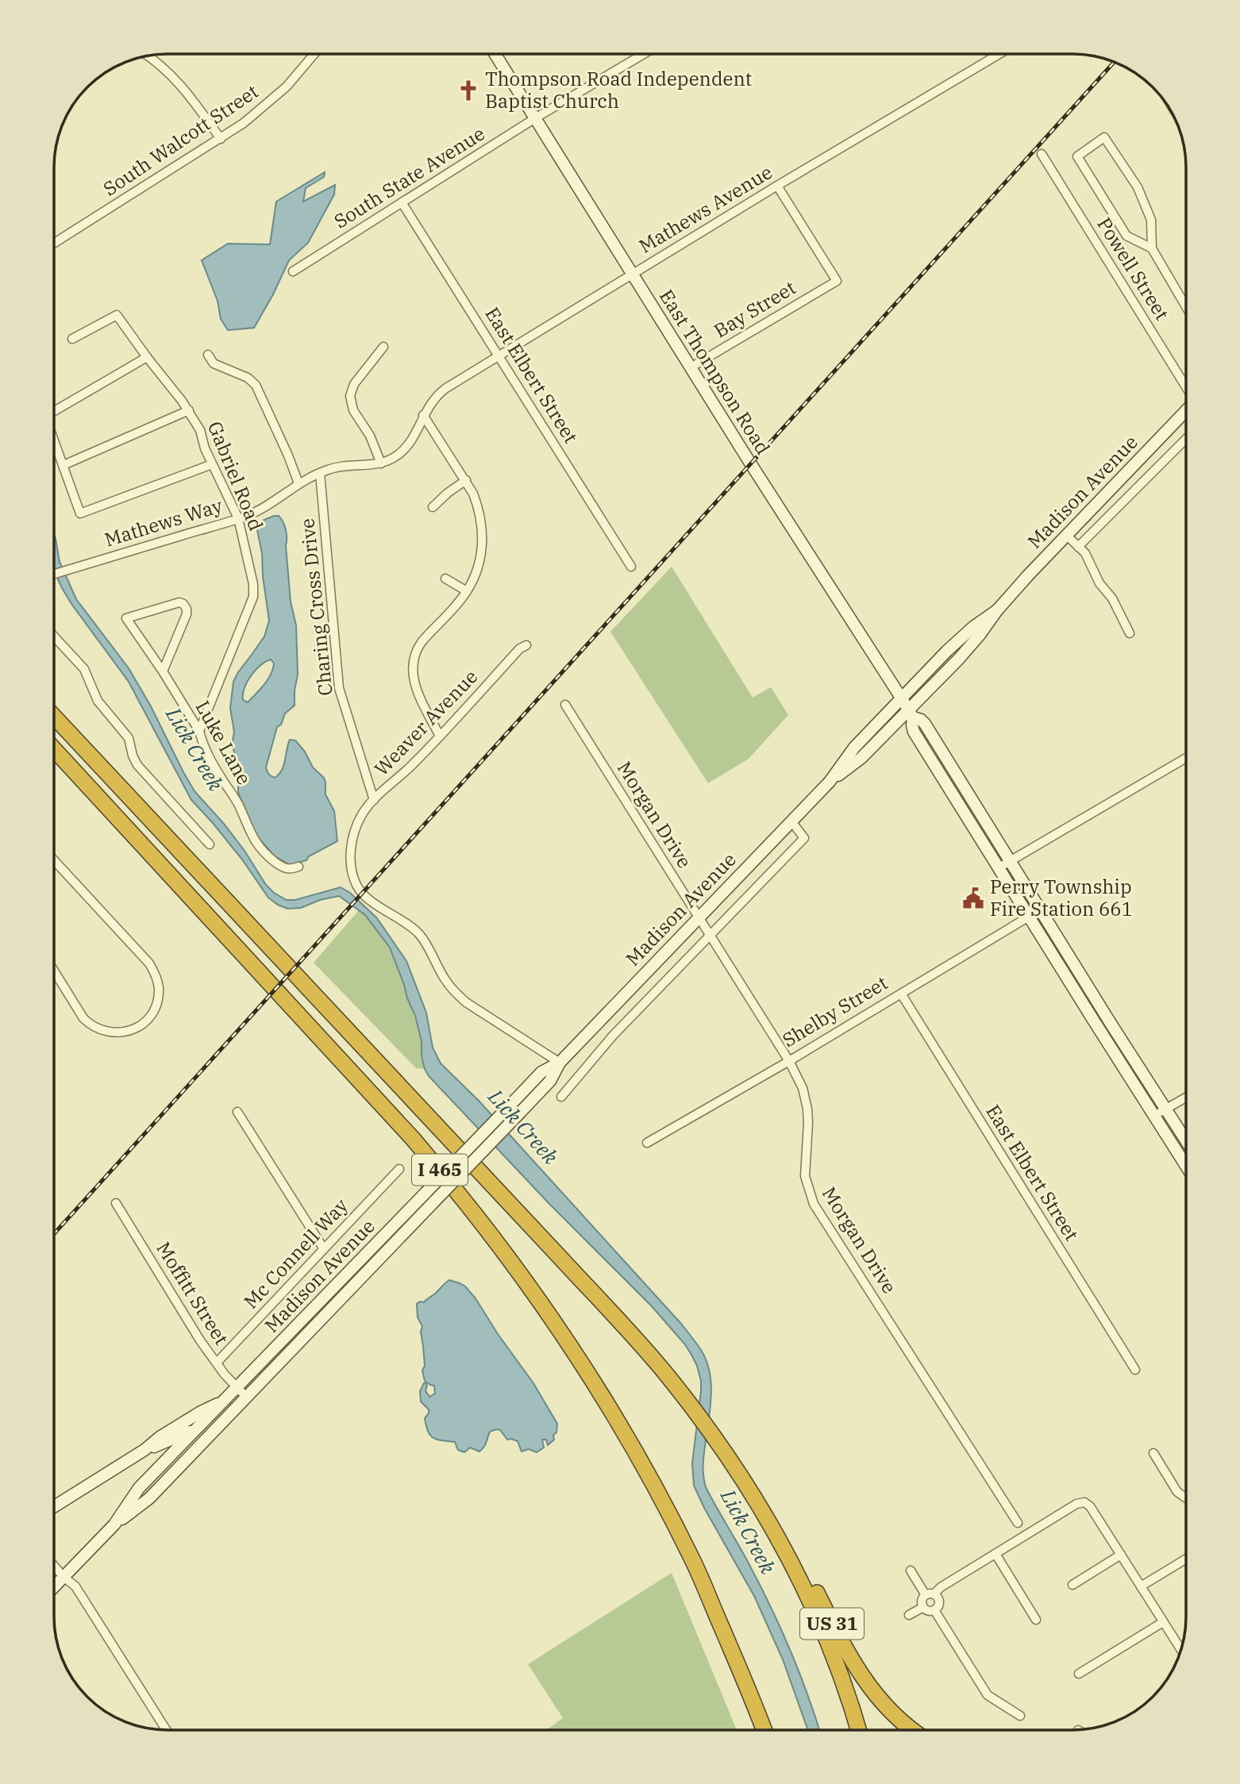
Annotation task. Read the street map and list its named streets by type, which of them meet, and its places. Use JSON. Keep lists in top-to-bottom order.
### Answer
{
  "streets": {
    "highway": ["I 465", "US 31"],
    "main road": ["East Thompson Road", "Madison Avenue"],
    "street": [
      "South Walcott Street",
      "South State Avenue",
      "Mathews Avenue",
      "Powell Street",
      "Bay Street",
      "East Elbert Street",
      "Gabriel Road",
      "Mathews Way",
      "Charing Cross Drive",
      "Weaver Avenue",
      "Luke Lane",
      "Morgan Drive",
      "Shelby Street",
      "Mc Connell Way",
      "Moffitt Street"
    ]
  },
  "crossings": [
    ["South State Avenue", "East Thompson Road"],
    ["South State Avenue", "East Elbert Street"],
    ["Mathews Avenue", "Bay Street"],
    ["Mathews Avenue", "East Thompson Road"],
    ["Mathews Avenue", "East Elbert Street"],
    ["Mathews Avenue", "Mathews Way"],
    ["Bay Street", "East Thompson Road"],
    ["East Thompson Road", "Madison Avenue"],
    ["East Thompson Road", "Shelby Street"],
    ["East Elbert Street", "Shelby Street"],
    ["Gabriel Road", "Mathews Way"],
    ["Gabriel Road", "Luke Lane"],
    ["Madison Avenue", "Weaver Avenue"],
    ["Madison Avenue", "Morgan Drive"],
    ["Madison Avenue", "Moffitt Street"],
    ["Mathews Way", "Charing Cross Drive"],
    ["Charing Cross Drive", "Weaver Avenue"],
    ["Morgan Drive", "Shelby Street"],
    ["I 465", "US 31"],
    ["Mc Connell Way", "Moffitt Street"]
  ],
  "water": ["Lick Creek"],
  "places": {
    "church": ["Thompson Road Independent Baptist Church"],
    "public building": ["Perry Township Fire Station 661"]
  }
}
